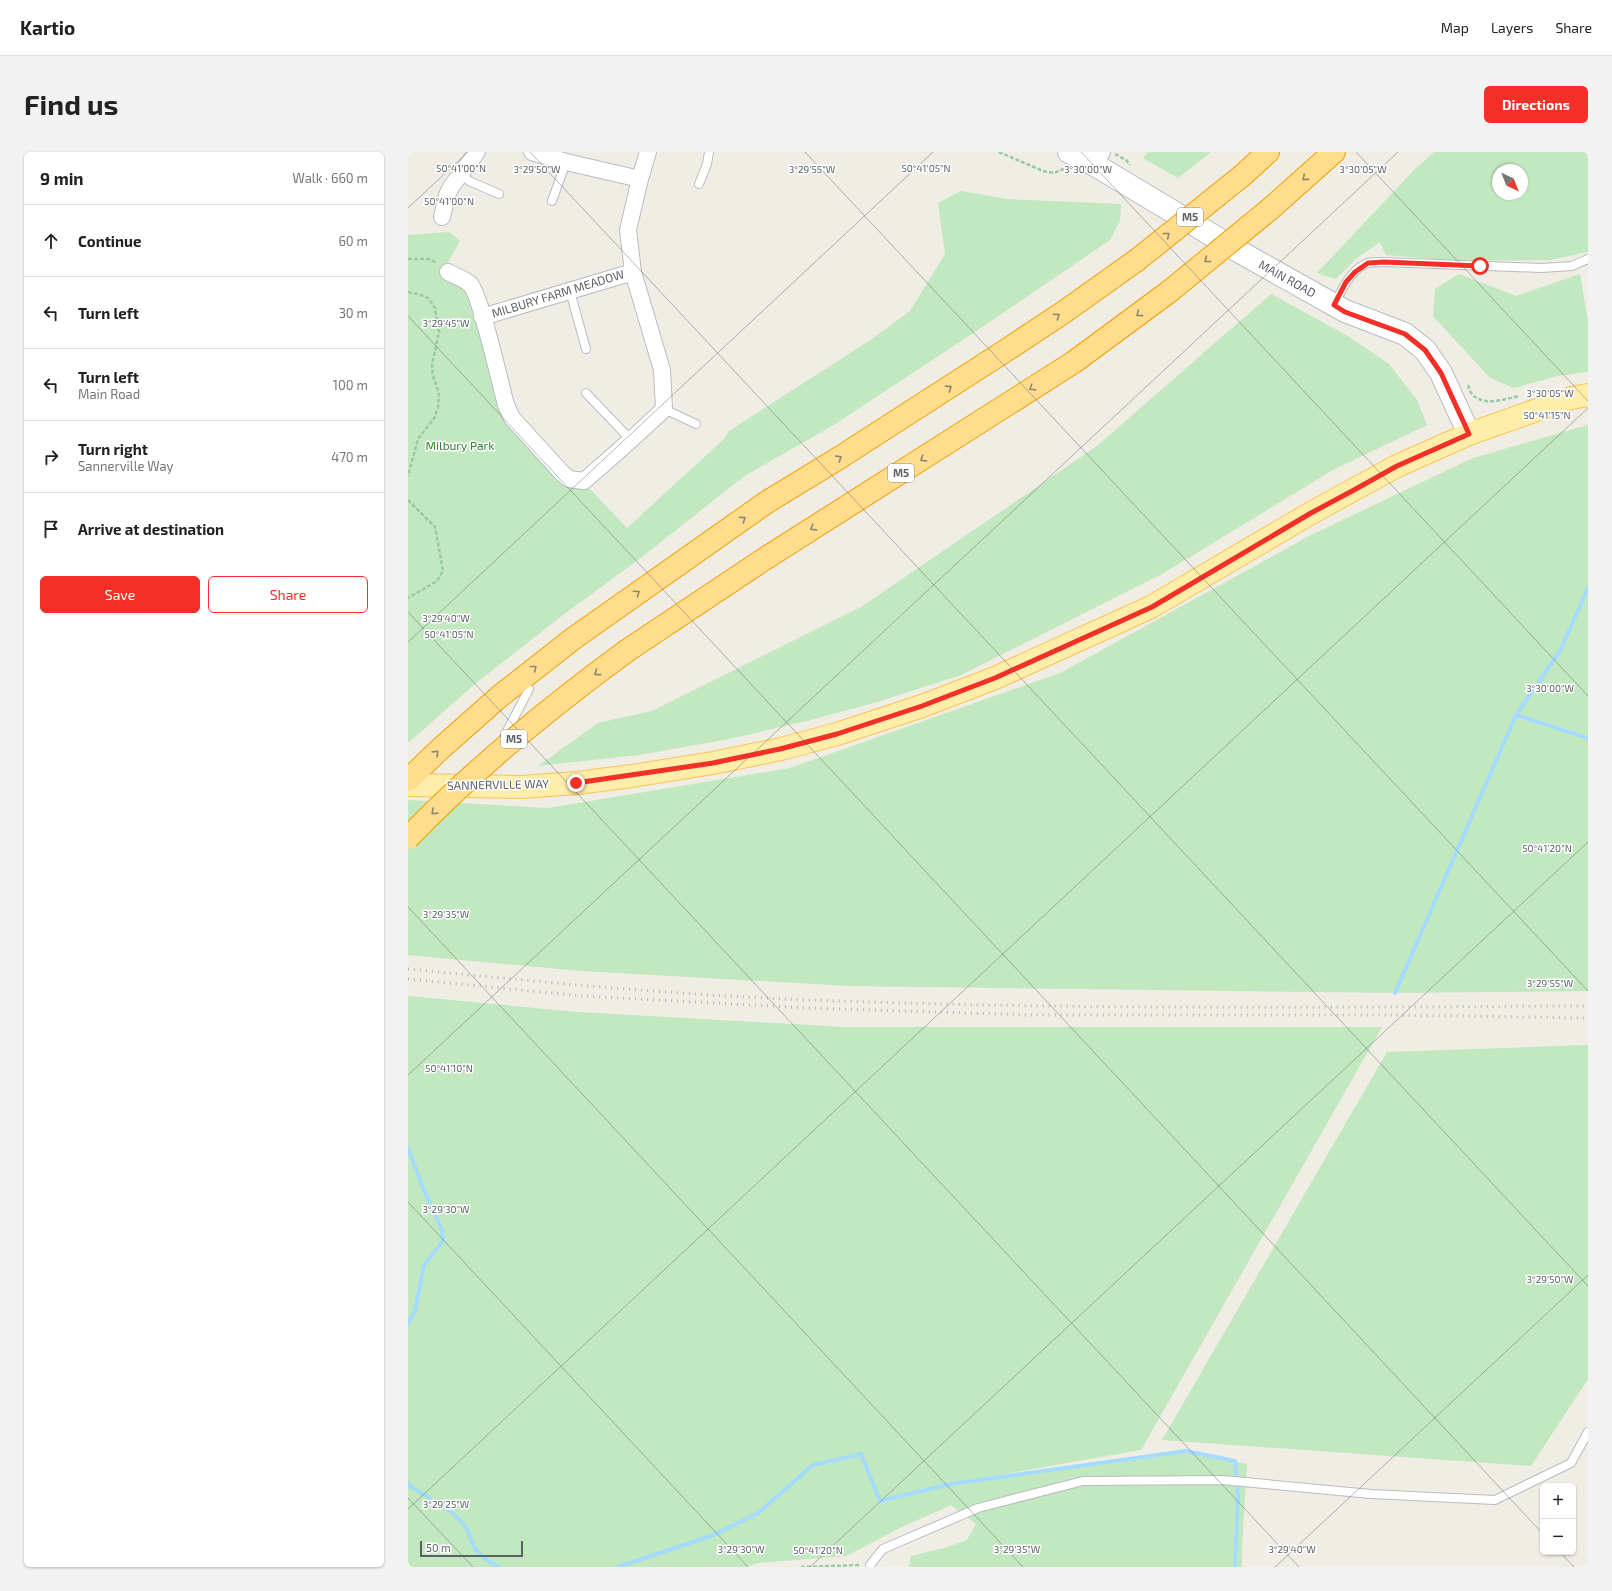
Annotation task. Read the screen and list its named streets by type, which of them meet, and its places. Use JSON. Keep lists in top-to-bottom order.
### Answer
{
  "streets": {
    "highway": ["M5"],
    "main road": ["SANNERVILLE WAY"],
    "street": ["MAIN ROAD", "MILBURY FARM MEADOW"]
  },
  "crossings": [
    ["MAIN ROAD", "SANNERVILLE WAY"]
  ],
  "parks": ["Milbury Park"],
  "scale_bar": "50 m",
  "north": "bottom right",
  "page": {
    "header": "Kartio",
    "nav": ["Map", "Layers", "Share"],
    "buttons": [
      "Directions",
      ["Save", "Share"]
    ],
    "title": "Find us",
    "heading": ["9 min", "Walk · 660 m"],
    "list": [
      ["Continue", "60 m"],
      ["Turn left", "30 m"],
      ["Turn left", "Main Road", "100 m"],
      ["Turn right", "Sannerville Way", "470 m"],
      "Arrive at destination"
    ],
    "map_buttons": ["+", "−"],
    "scale": "50 m"
  },
  "coordinates": [
    "50°41'00\"N",
    "50°41'05\"N",
    "3°29'50\"W",
    "3°29'55\"W",
    "3°30'00\"W",
    "3°30'05\"W",
    "3°29'45\"W",
    "50°41'15\"N",
    "3°29'40\"W",
    "50°41'20\"N",
    "3°29'35\"W",
    "50°41'10\"N",
    "3°29'30\"W",
    "3°29'25\"W"
  ]
}
